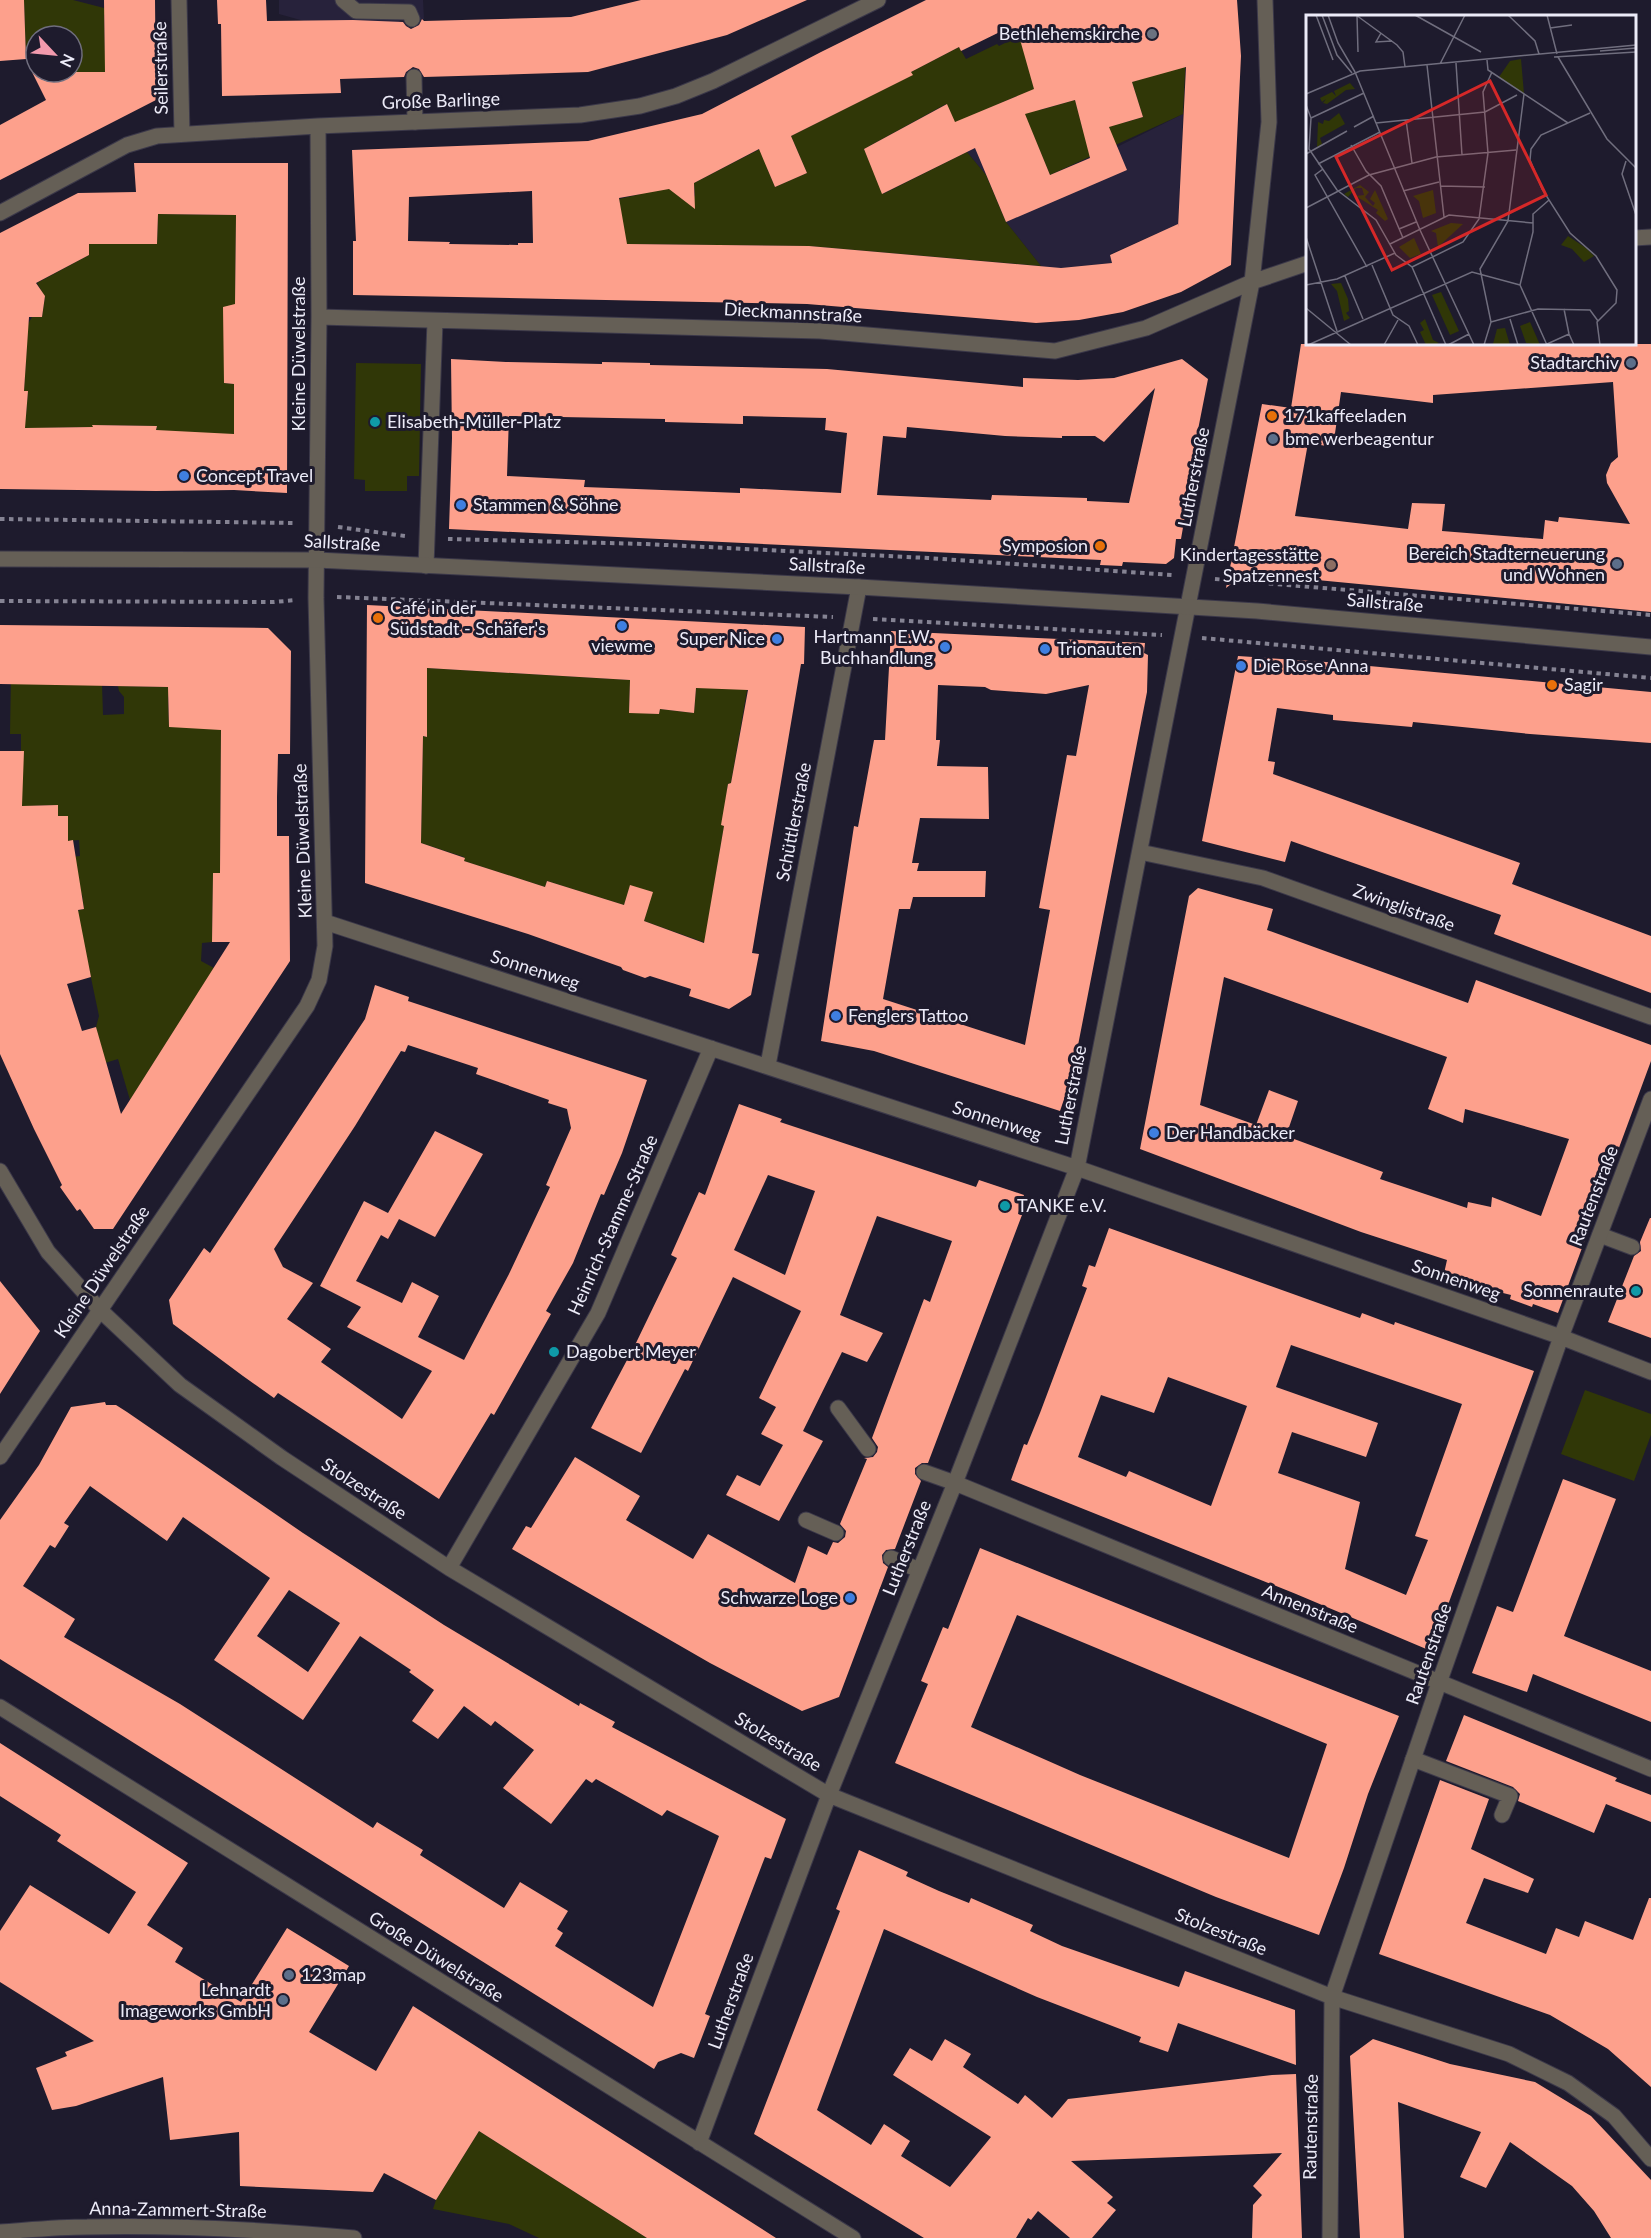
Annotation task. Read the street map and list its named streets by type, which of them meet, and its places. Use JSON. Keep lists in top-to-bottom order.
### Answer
{
  "streets": {
    "street": [
      "Seilerstraße",
      "Große Barlinge",
      "Dieckmannstraße",
      "Kleine Düwelstraße",
      "Lutherstraße",
      "Sallstraße",
      "Schüttlerstraße",
      "Zwinglistraße",
      "Sonnenweg",
      "Rautenstraße",
      "Heinrich-Stamme-Straße",
      "Stolzestraße",
      "Annenstraße",
      "Große Düwelstraße",
      "Anna-Zammert-Straße"
    ]
  },
  "crossings": [
    ["Seilerstraße", "Große Barlinge"],
    ["Große Barlinge", "Kleine Düwelstraße"],
    ["Dieckmannstraße", "Kleine Düwelstraße"],
    ["Dieckmannstraße", "Lutherstraße"],
    ["Kleine Düwelstraße", "Sallstraße"],
    ["Kleine Düwelstraße", "Sonnenweg"],
    ["Kleine Düwelstraße", "Stolzestraße"],
    ["Lutherstraße", "Sallstraße"],
    ["Lutherstraße", "Zwinglistraße"],
    ["Lutherstraße", "Sonnenweg"],
    ["Lutherstraße", "Stolzestraße"],
    ["Lutherstraße", "Annenstraße"],
    ["Lutherstraße", "Große Düwelstraße"],
    ["Sallstraße", "Schüttlerstraße"],
    ["Schüttlerstraße", "Sonnenweg"],
    ["Sonnenweg", "Rautenstraße"],
    ["Sonnenweg", "Heinrich-Stamme-Straße"],
    ["Rautenstraße", "Stolzestraße"],
    ["Rautenstraße", "Annenstraße"],
    ["Heinrich-Stamme-Straße", "Stolzestraße"]
  ],
  "places": [
    "Bethlehemskirche",
    "Stadtarchiv",
    "171kaffeeladen",
    "Elisabeth-Müller-Platz",
    "bme werbeagentur",
    "Concept Travel",
    "Stammen & Söhne",
    "Symposion",
    "Bereich Stadterneuerung und Wohnen",
    "Kindertagesstätte Spatzennest",
    "Café in der Südstadt - Schäfer's",
    "viewme",
    "Super Nice",
    "Hartmann E.W. Buchhandlung",
    "Trionauten",
    "Die Rose Anna",
    "Sagir",
    "Fenglers Tattoo",
    "Der Handbäcker",
    "TANKE e.V.",
    "Sonnenraute",
    "Dagobert Meyer",
    "Schwarze Loge",
    "123map",
    "Lehnardt Imageworks GmbH"
  ],
  "north": "bottom right"
}
